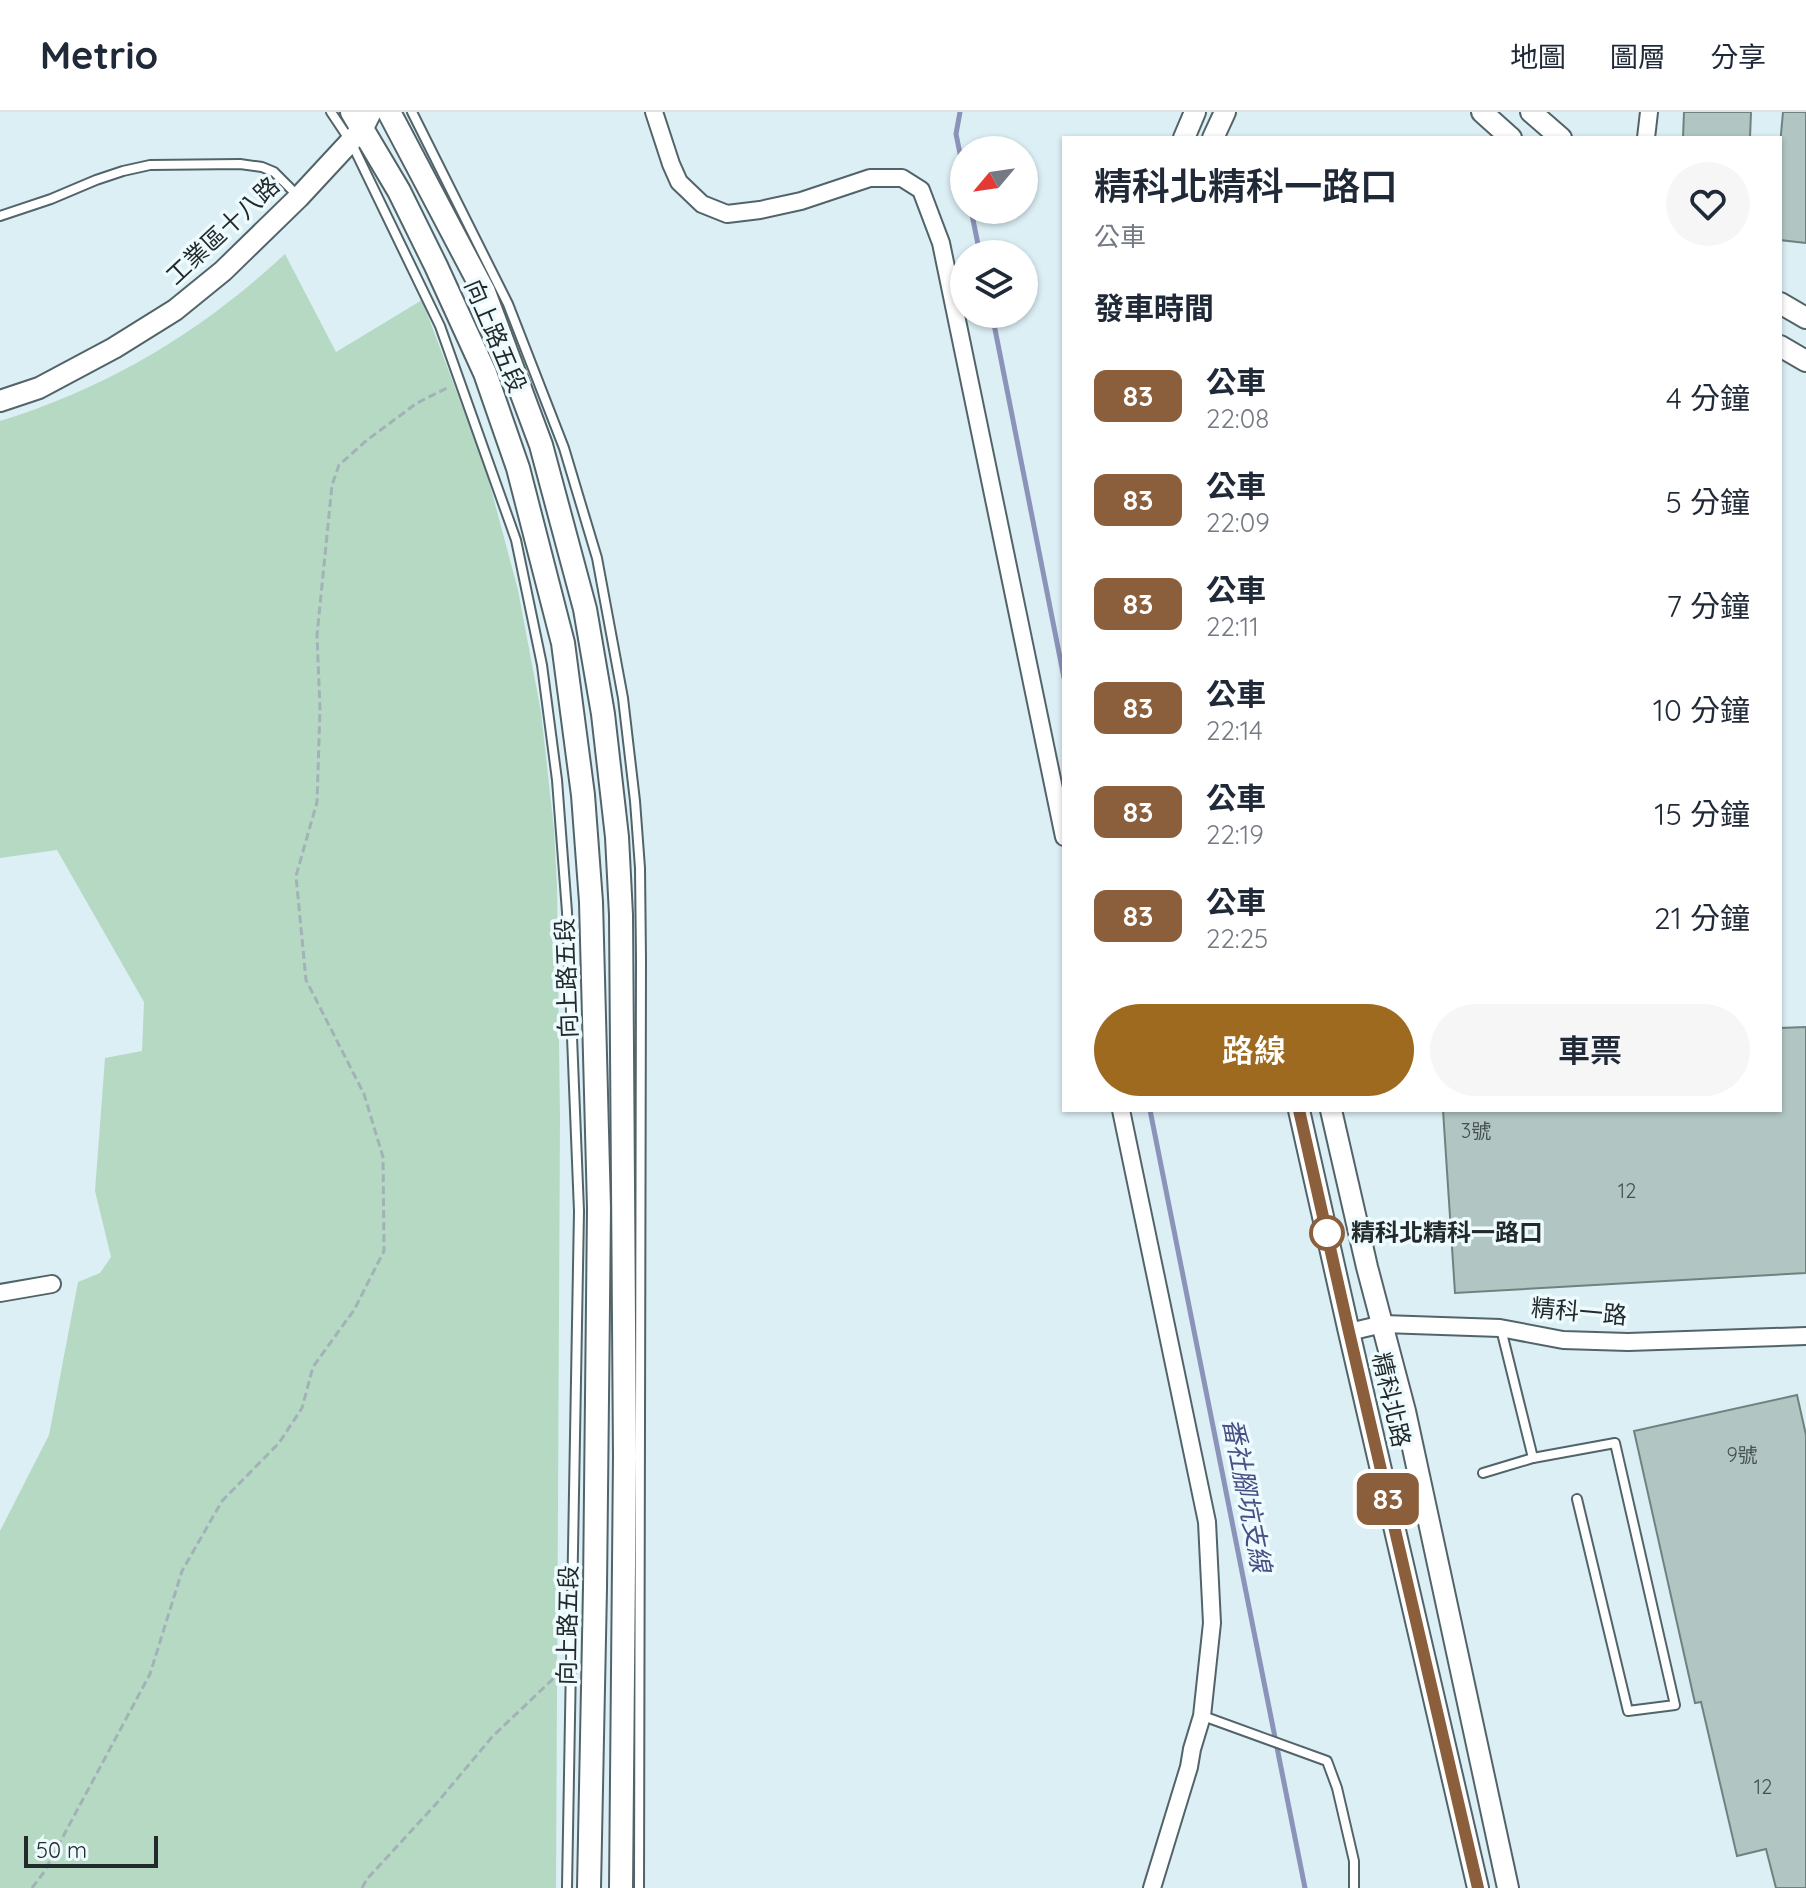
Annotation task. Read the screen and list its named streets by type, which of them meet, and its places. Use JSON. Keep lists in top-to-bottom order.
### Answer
{
  "streets": {
    "main road": ["向上路五段"],
    "street": ["工業區十八路", "精科一路", "精科北路"]
  },
  "crossings": [
    ["工業區十八路", "向上路五段"],
    ["精科一路", "精科北路"]
  ],
  "water": ["番社腳坑支線"],
  "places": ["精科北精科一路口"],
  "lines": ["bus line 83"],
  "house_numbers": [
    "3號",
    "12",
    "9號",
    "12"
  ],
  "scale_bar": "50 m",
  "north": "bottom left",
  "page": {
    "header": "Metrio",
    "nav": ["地圖", "圖層", "分享"],
    "on_map": "83",
    "heading": [
      ["精科北精科一路口", "公車"],
      "發車時間"
    ],
    "list": [
      {
        "mark": "83",
        "name": "公車",
        "note": "22:08",
        "value": "4 分鐘"
      },
      {
        "mark": "83",
        "name": "公車",
        "note": "22:09",
        "value": "5 分鐘"
      },
      {
        "mark": "83",
        "name": "公車",
        "note": "22:11",
        "value": "7 分鐘"
      },
      {
        "mark": "83",
        "name": "公車",
        "note": "22:14",
        "value": "10 分鐘"
      },
      {
        "mark": "83",
        "name": "公車",
        "note": "22:19",
        "value": "15 分鐘"
      },
      {
        "mark": "83",
        "name": "公車",
        "note": "22:25",
        "value": "21 分鐘"
      }
    ],
    "buttons": ["路線", "車票"],
    "scale": "50 m"
  }
}
